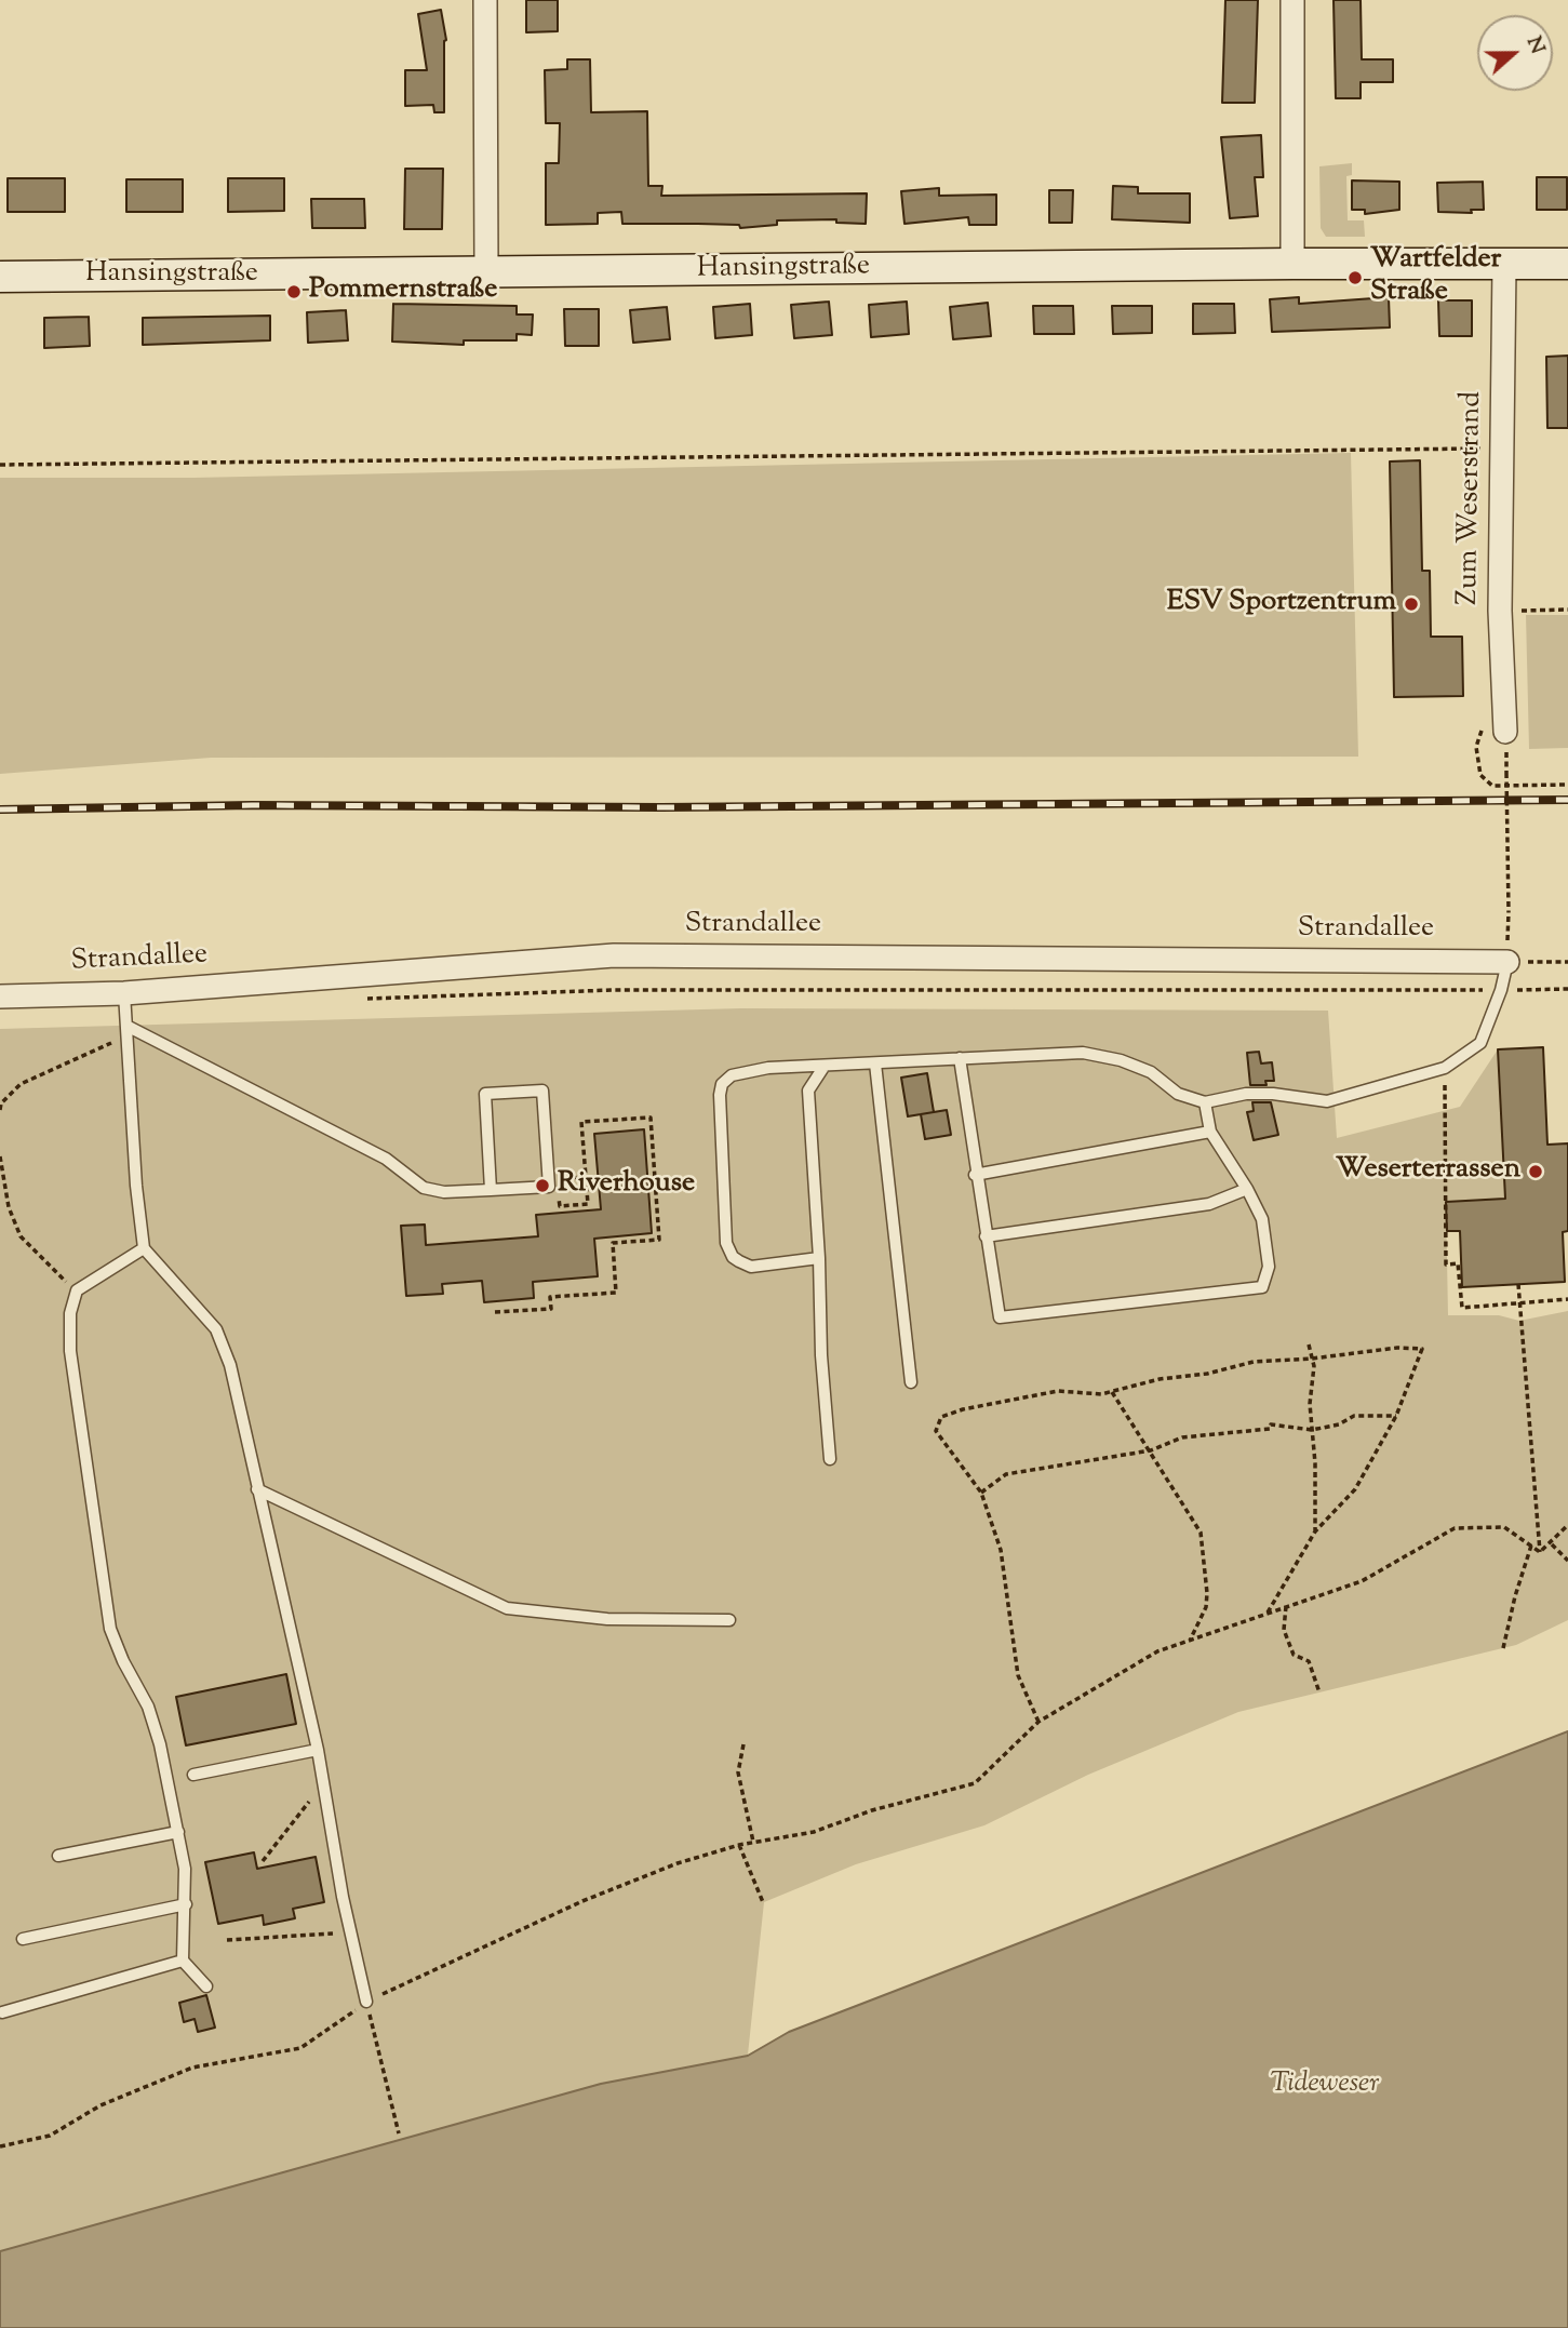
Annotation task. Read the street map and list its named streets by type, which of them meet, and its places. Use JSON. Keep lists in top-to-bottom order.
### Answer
{
  "streets": {
    "street": ["Hansingstraße", "Zum Weserstrand", "Strandallee"]
  },
  "crossings": [
    ["Hansingstraße", "Zum Weserstrand"]
  ],
  "parks": ["Tideweser"],
  "places": [
    "Wartfelder Straße",
    "Pommernstraße",
    "ESV Sportzentrum",
    "Weserterrassen",
    "Riverhouse"
  ],
  "north": "right"
}
